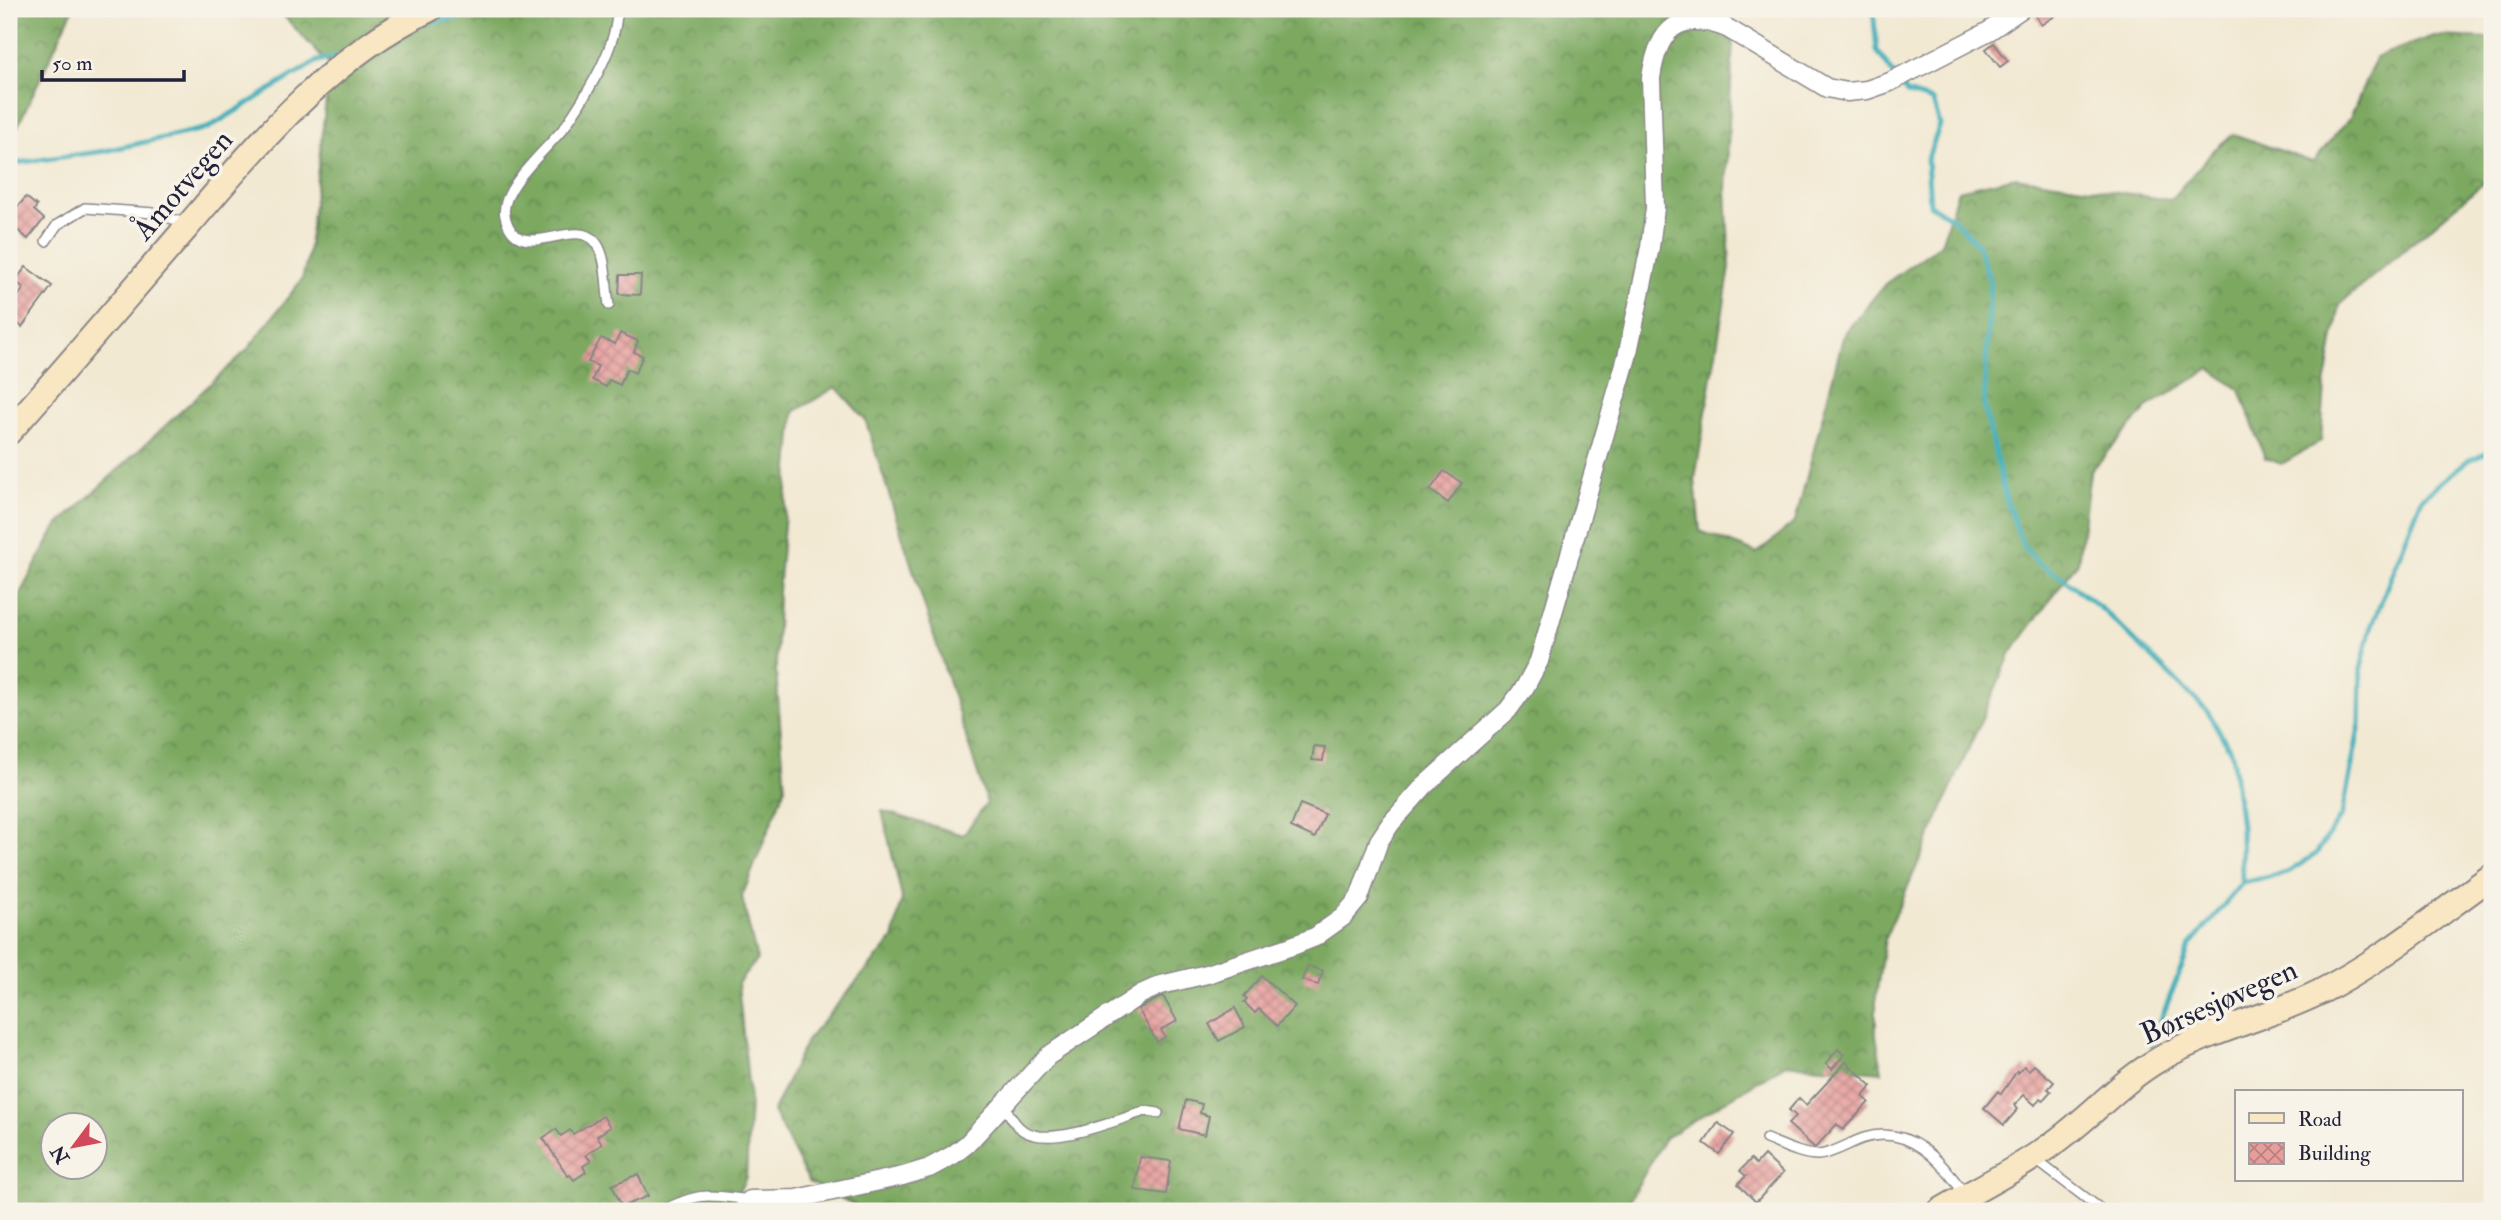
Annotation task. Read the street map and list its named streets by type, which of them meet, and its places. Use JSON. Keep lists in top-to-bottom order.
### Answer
{
  "streets": {
    "main road": ["Åmotvegen", "Børsesjøvegen"]
  },
  "legend": ["Road", "Building"],
  "scale_bar": "50 m",
  "north": "bottom left"
}
